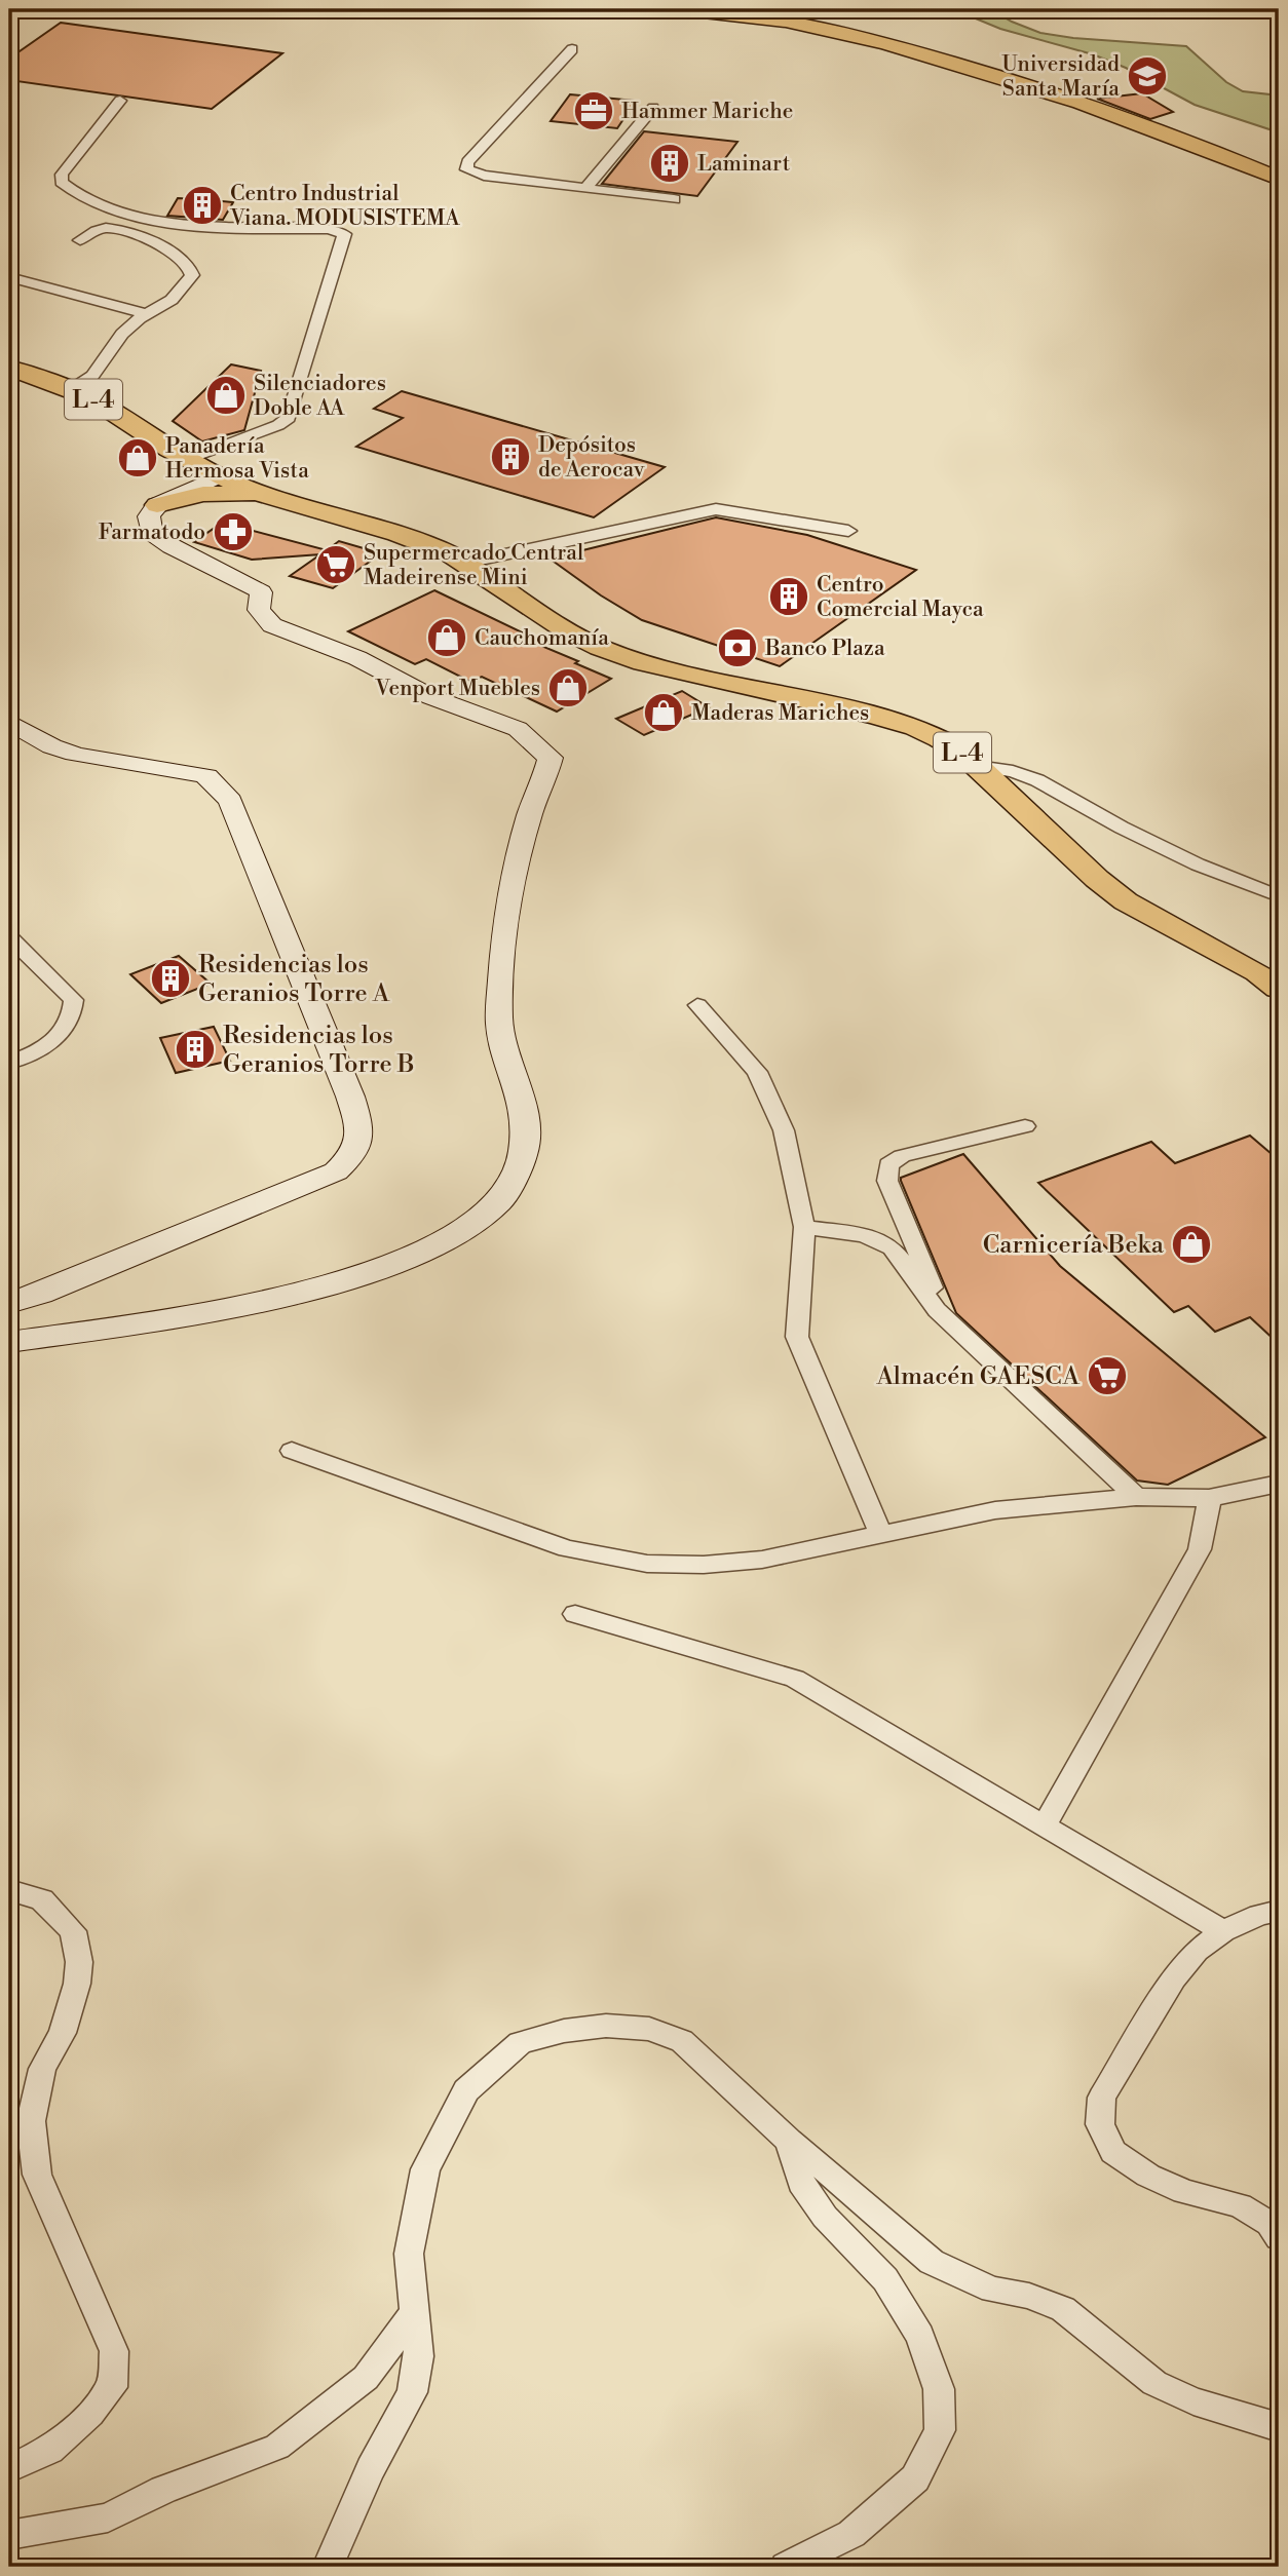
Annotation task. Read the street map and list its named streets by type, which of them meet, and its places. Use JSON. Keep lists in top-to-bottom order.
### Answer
{
  "streets": {
    "main road": ["L-4"]
  },
  "places": {
    "school or university": ["Universidad Santa María"],
    "office": ["Hammer Mariche"],
    "building": [
      "Laminart",
      "Centro Industrial Viana. MODUSISTEMA",
      "Depósitos de Aerocav",
      "Centro Comercial Mayca",
      "Residencias los Geranios Torre A",
      "Residencias los Geranios Torre B"
    ],
    "shop": [
      "Silenciadores Doble AA",
      "Panadería Hermosa Vista",
      "Cauchomanía",
      "Venport Muebles",
      "Maderas Mariches",
      "Carnicería Beka"
    ],
    "pharmacy": ["Farmatodo"],
    "supermarket": ["Supermercado Central Madeirense Mini", "Almacén GAESCA"],
    "bank": ["Banco Plaza"]
  }
}
